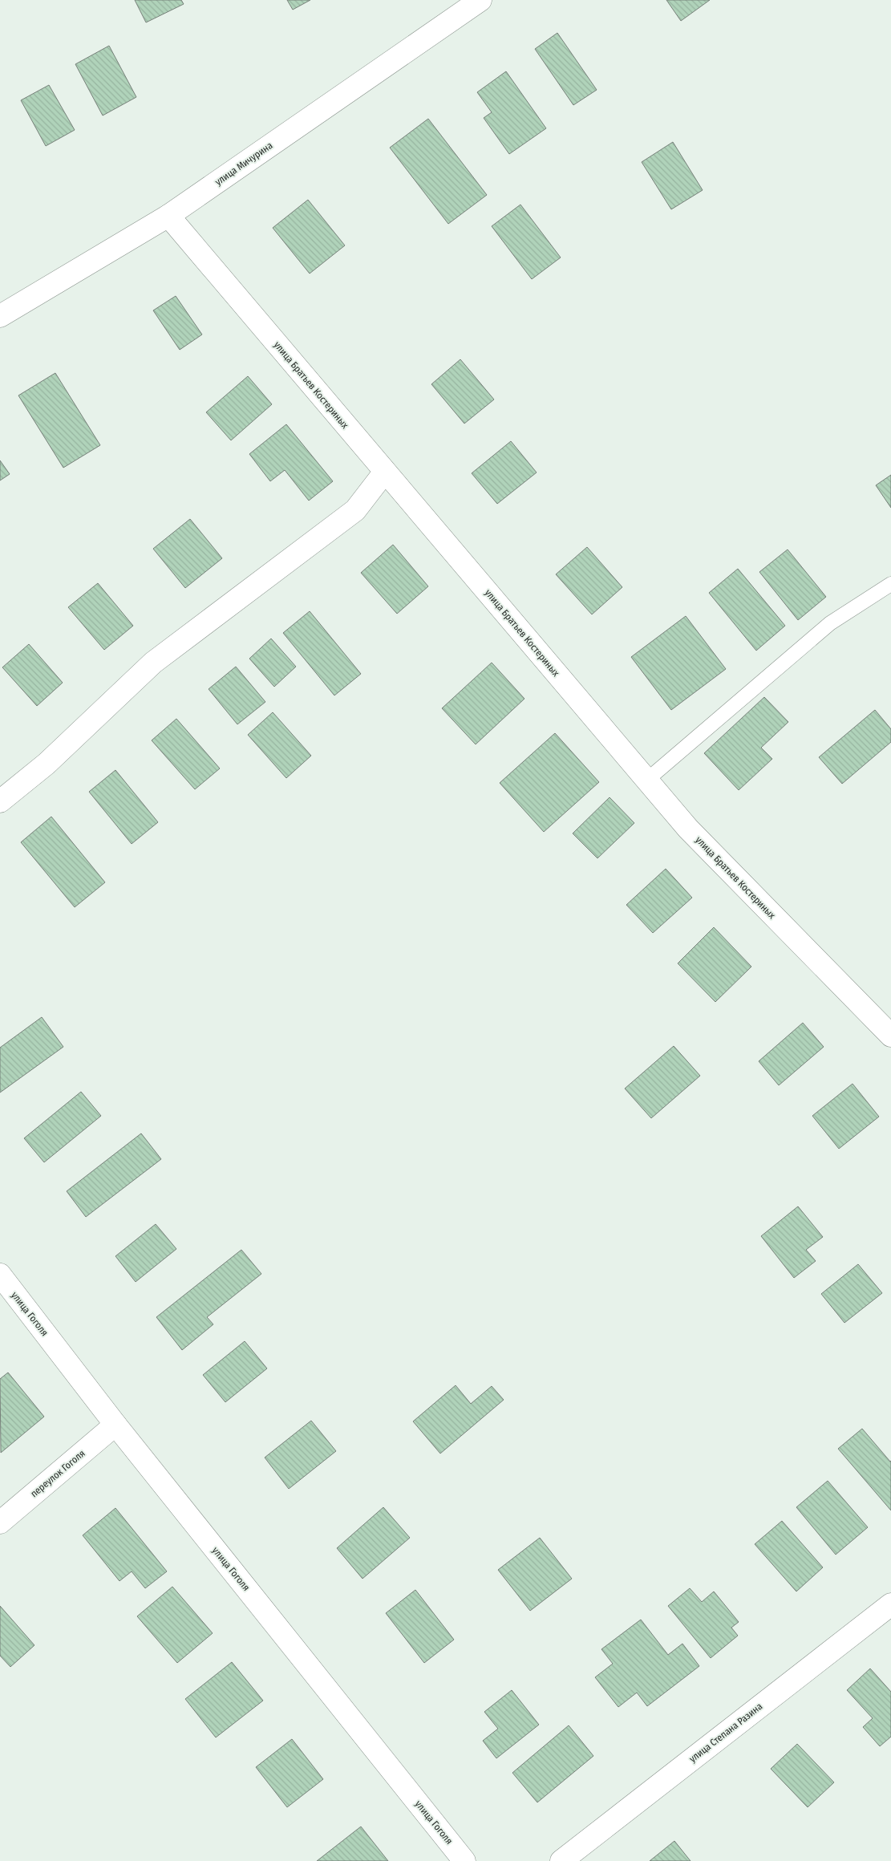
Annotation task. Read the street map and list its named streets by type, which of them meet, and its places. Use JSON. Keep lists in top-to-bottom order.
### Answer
{
  "streets": {
    "street": [
      "улица Мичурина",
      "улица Братьев Костериных",
      "улица Гоголя",
      "переулок Гоголя",
      "улица Степана Разина"
    ]
  },
  "crossings": [
    ["улица Мичурина", "улица Братьев Костериных"],
    ["улица Гоголя", "переулок Гоголя"]
  ]
}
